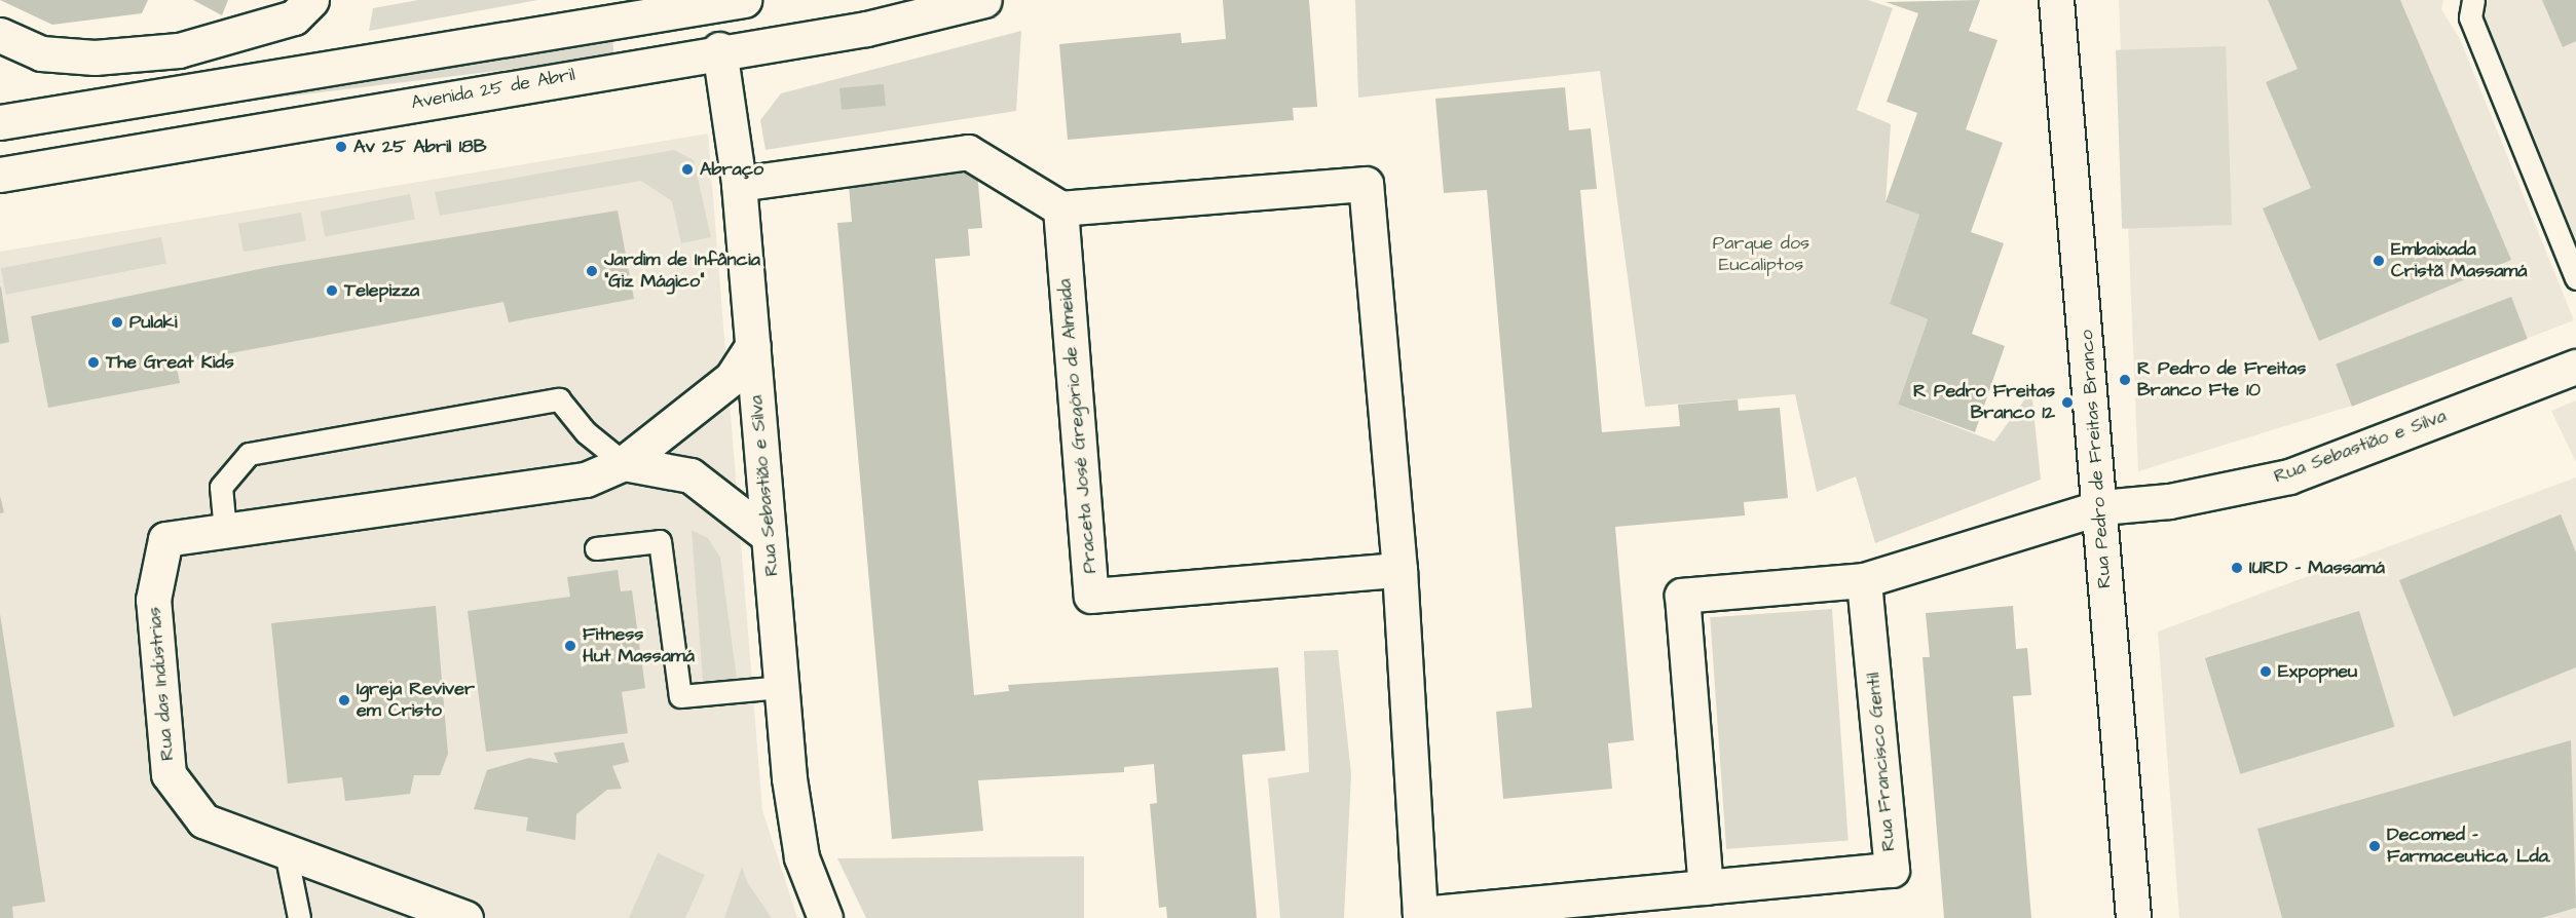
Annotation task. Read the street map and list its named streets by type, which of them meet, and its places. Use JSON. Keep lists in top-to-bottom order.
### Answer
{
  "streets": {
    "street": [
      "Avenida 25 de Abril",
      "Praceta José Gregório de Almeida",
      "Rua Sebastião e Silva",
      "Rua Pedro de Freitas Branco",
      "Rua das Indústrias",
      "Rua Francisco Gentil"
    ]
  },
  "crossings": [
    ["Avenida 25 de Abril", "Rua Sebastião e Silva"],
    ["Rua Sebastião e Silva", "Rua Pedro de Freitas Branco"],
    ["Rua Sebastião e Silva", "Rua das Indústrias"]
  ],
  "parks": ["Parque dos Eucaliptos"],
  "places": [
    "Av 25 Abril 18B",
    "Abraço",
    "Embaixada Cristã Massamá",
    "Jardim de Infância \"Giz Mágico\"",
    "Telepizza",
    "Pulaki",
    "The Great Kids",
    "R Pedro de Freitas Branco Fte 10",
    "R Pedro Freitas Branco 12",
    "IURD - Massamá",
    "Fitness Hut Massamá",
    "Expopneu",
    "Igreja Reviver em Cristo",
    "Decomed - Farmaceutica, Lda."
  ]
}
